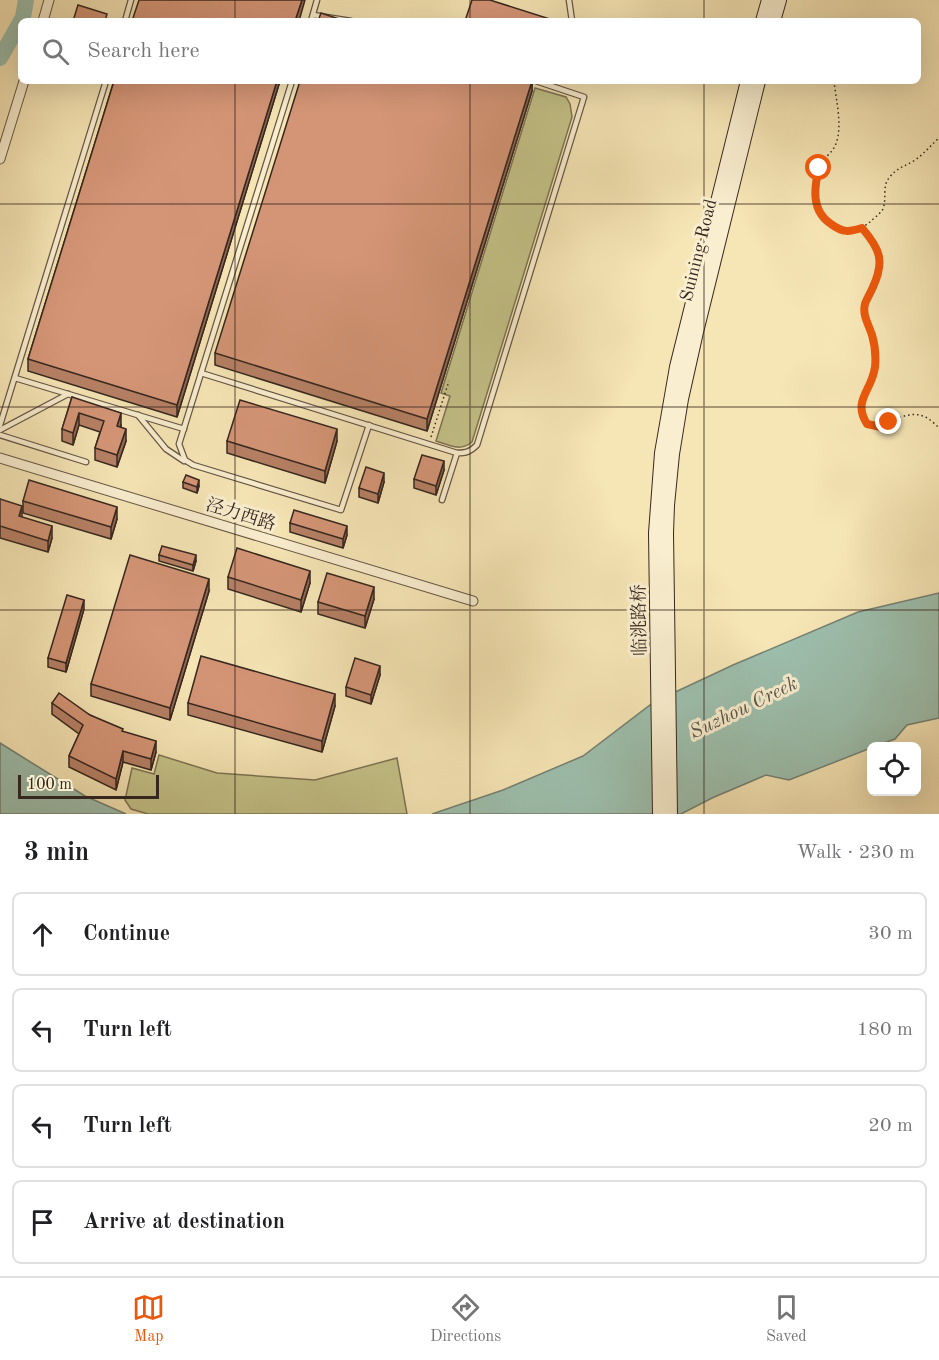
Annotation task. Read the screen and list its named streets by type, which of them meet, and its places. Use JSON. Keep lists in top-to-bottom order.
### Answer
{
  "streets": {
    "main road": ["Suining Road", "临洮路桥"],
    "street": ["泾力西路"]
  },
  "crossings": [
    ["Suining Road", "临洮路桥"]
  ],
  "water": ["Suzhou Creek"],
  "scale_bar": "100 m",
  "page": {
    "search": "Search here",
    "scale": "100 m",
    "heading": ["3 min", "Walk · 230 m"],
    "list": [
      ["Continue", "30 m"],
      ["Turn left", "180 m"],
      ["Turn left", "20 m"],
      "Arrive at destination"
    ],
    "nav": ["Map", "Directions", "Saved"]
  }
}
